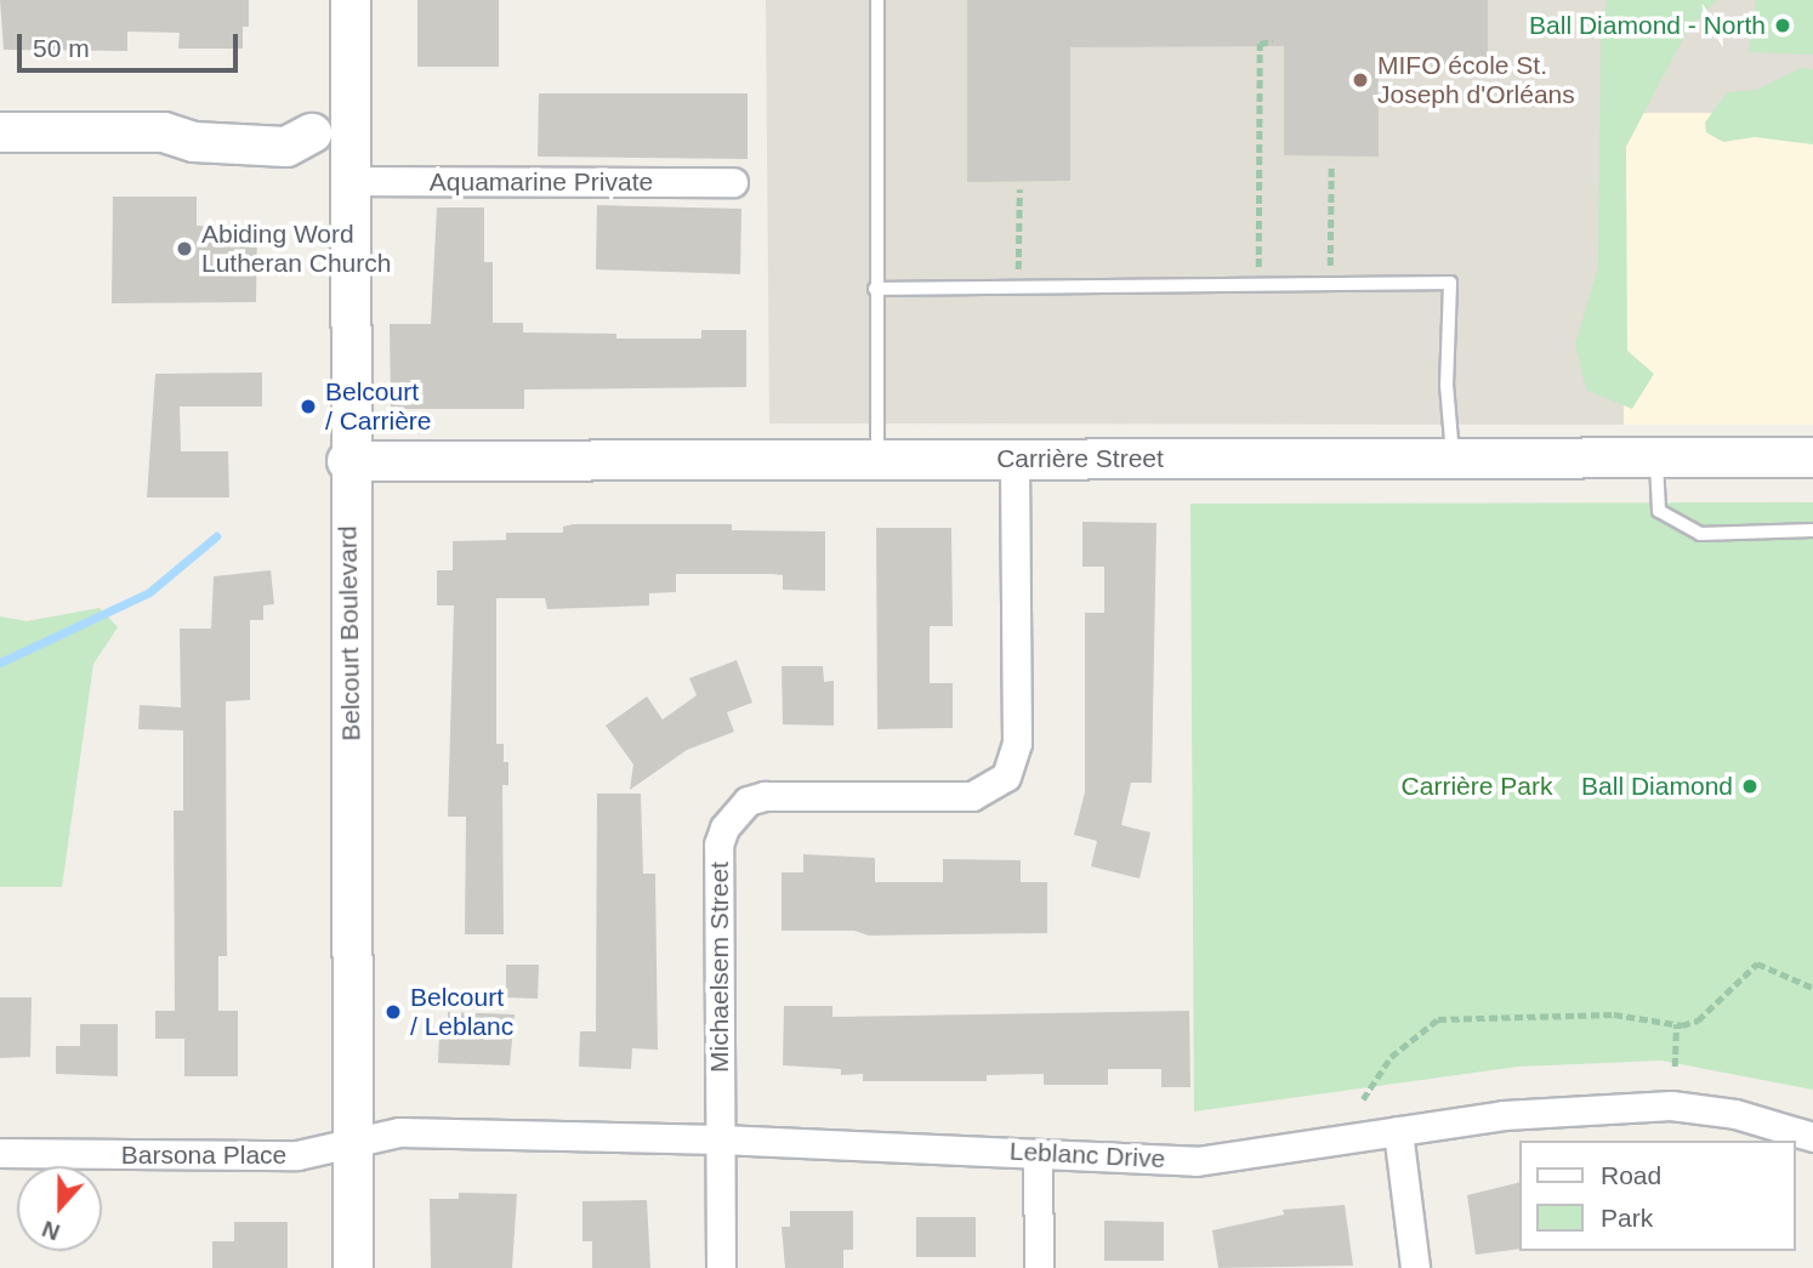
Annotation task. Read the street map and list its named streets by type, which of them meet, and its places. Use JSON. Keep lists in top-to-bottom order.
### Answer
{
  "streets": {
    "street": [
      "Aquamarine Private",
      "Carrière Street",
      "Belcourt Boulevard",
      "Michaelsem Street",
      "Barsona Place",
      "Leblanc Drive"
    ]
  },
  "crossings": [
    ["Aquamarine Private", "Belcourt Boulevard"],
    ["Carrière Street", "Belcourt Boulevard"],
    ["Carrière Street", "Michaelsem Street"],
    ["Belcourt Boulevard", "Barsona Place"],
    ["Belcourt Boulevard", "Leblanc Drive"],
    ["Michaelsem Street", "Leblanc Drive"],
    ["Barsona Place", "Leblanc Drive"]
  ],
  "parks": ["Carrière Park"],
  "places": [
    "Ball Diamond - North",
    "MIFO école St. Joseph d'Orléans",
    "Abiding Word Lutheran Church",
    "Belcourt / Carrière",
    "Ball Diamond",
    "Belcourt / Leblanc"
  ],
  "legend": ["Road", "Park"],
  "scale_bar": "50 m",
  "north": "bottom"
}
